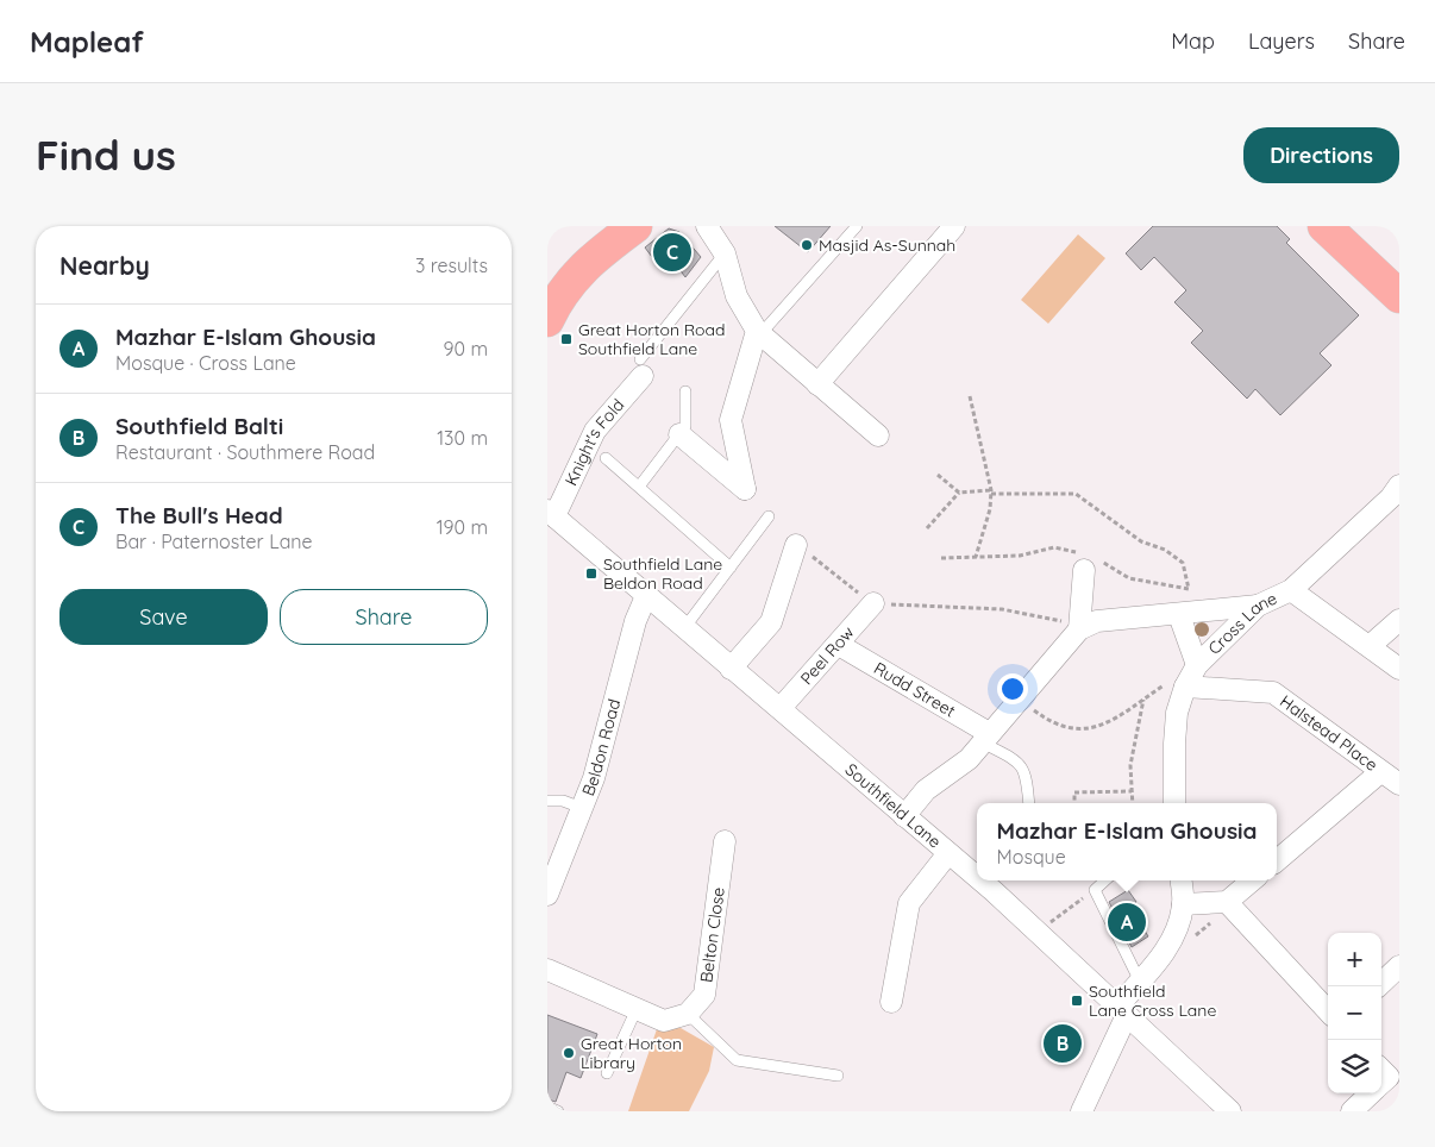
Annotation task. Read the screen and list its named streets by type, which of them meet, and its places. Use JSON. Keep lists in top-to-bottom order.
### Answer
{
  "streets": {
    "street": [
      "Knight's Fold",
      "Cross Lane",
      "Peel Row",
      "Rudd Street",
      "Halstead Place",
      "Beldon Road",
      "Southfield Lane",
      "Belton Close"
    ]
  },
  "crossings": [
    ["Knight's Fold", "Southfield Lane"],
    ["Cross Lane", "Halstead Place"],
    ["Peel Row", "Rudd Street"],
    ["Peel Row", "Southfield Lane"],
    ["Beldon Road", "Southfield Lane"]
  ],
  "places": {
    "other": ["Masjid As-Sunnah", "Great Horton Library"],
    "transit": ["Great Horton Road Southfield Lane", "Southfield Lane Beldon Road", "Southfield Lane Cross Lane"]
  },
  "page": {
    "header": "Mapleaf",
    "nav": ["Map", "Layers", "Share"],
    "buttons": [
      "Directions",
      ["Save", "Share"]
    ],
    "title": "Find us",
    "heading": ["Nearby", "3 results"],
    "pins": ["C", "A", "B"],
    "list": [
      {
        "mark": "A",
        "name": "Mazhar E-Islam Ghousia",
        "note": "Mosque · Cross Lane",
        "value": "90 m"
      },
      {
        "mark": "B",
        "name": "Southfield Balti",
        "note": "Restaurant · Southmere Road",
        "value": "130 m"
      },
      {
        "mark": "C",
        "name": "The Bull's Head",
        "note": "Bar · Paternoster Lane",
        "value": "190 m"
      }
    ],
    "popup": ["Mazhar E-Islam Ghousia", "Mosque"],
    "map_buttons": ["+", "−"]
  }
}
